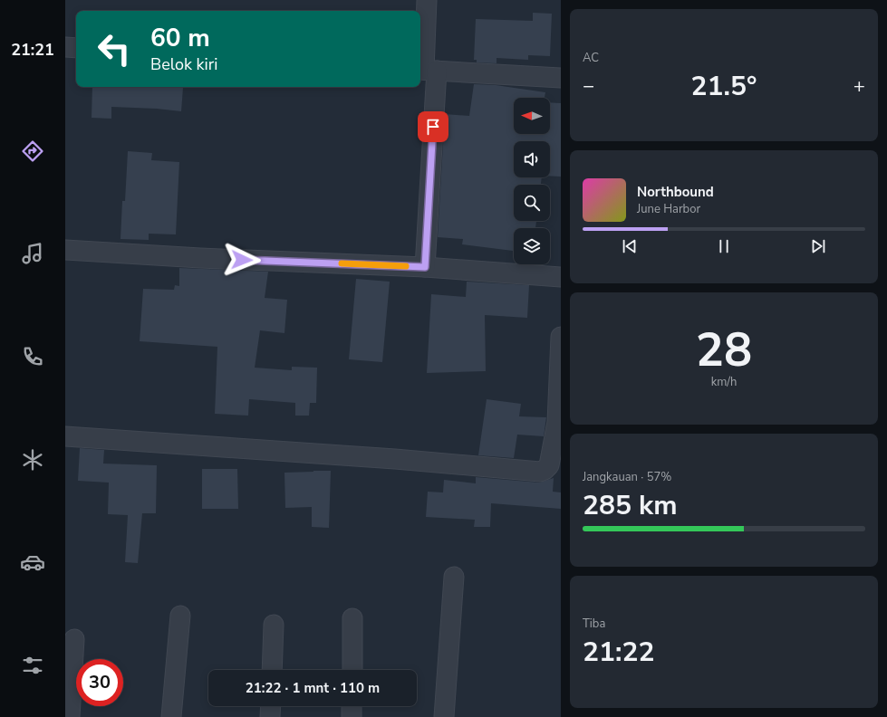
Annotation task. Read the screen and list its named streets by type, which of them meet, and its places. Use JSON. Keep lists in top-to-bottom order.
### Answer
{
  "north": "left",
  "page": {
    "tabs": "21:21",
    "tile": [
      "AC",
      ["28", "km/h"],
      ["Jangkauan · 57%", "285 km"],
      ["Tiba", "21:22"]
    ],
    "turn": ["60 m", "Belok kiri"],
    "heat": ["−", "21.5°", "+"],
    "song": ["Northbound", "June Harbor"],
    "limit": "30",
    "trip": "21:22 · 1 mnt · 110 m"
  }
}
